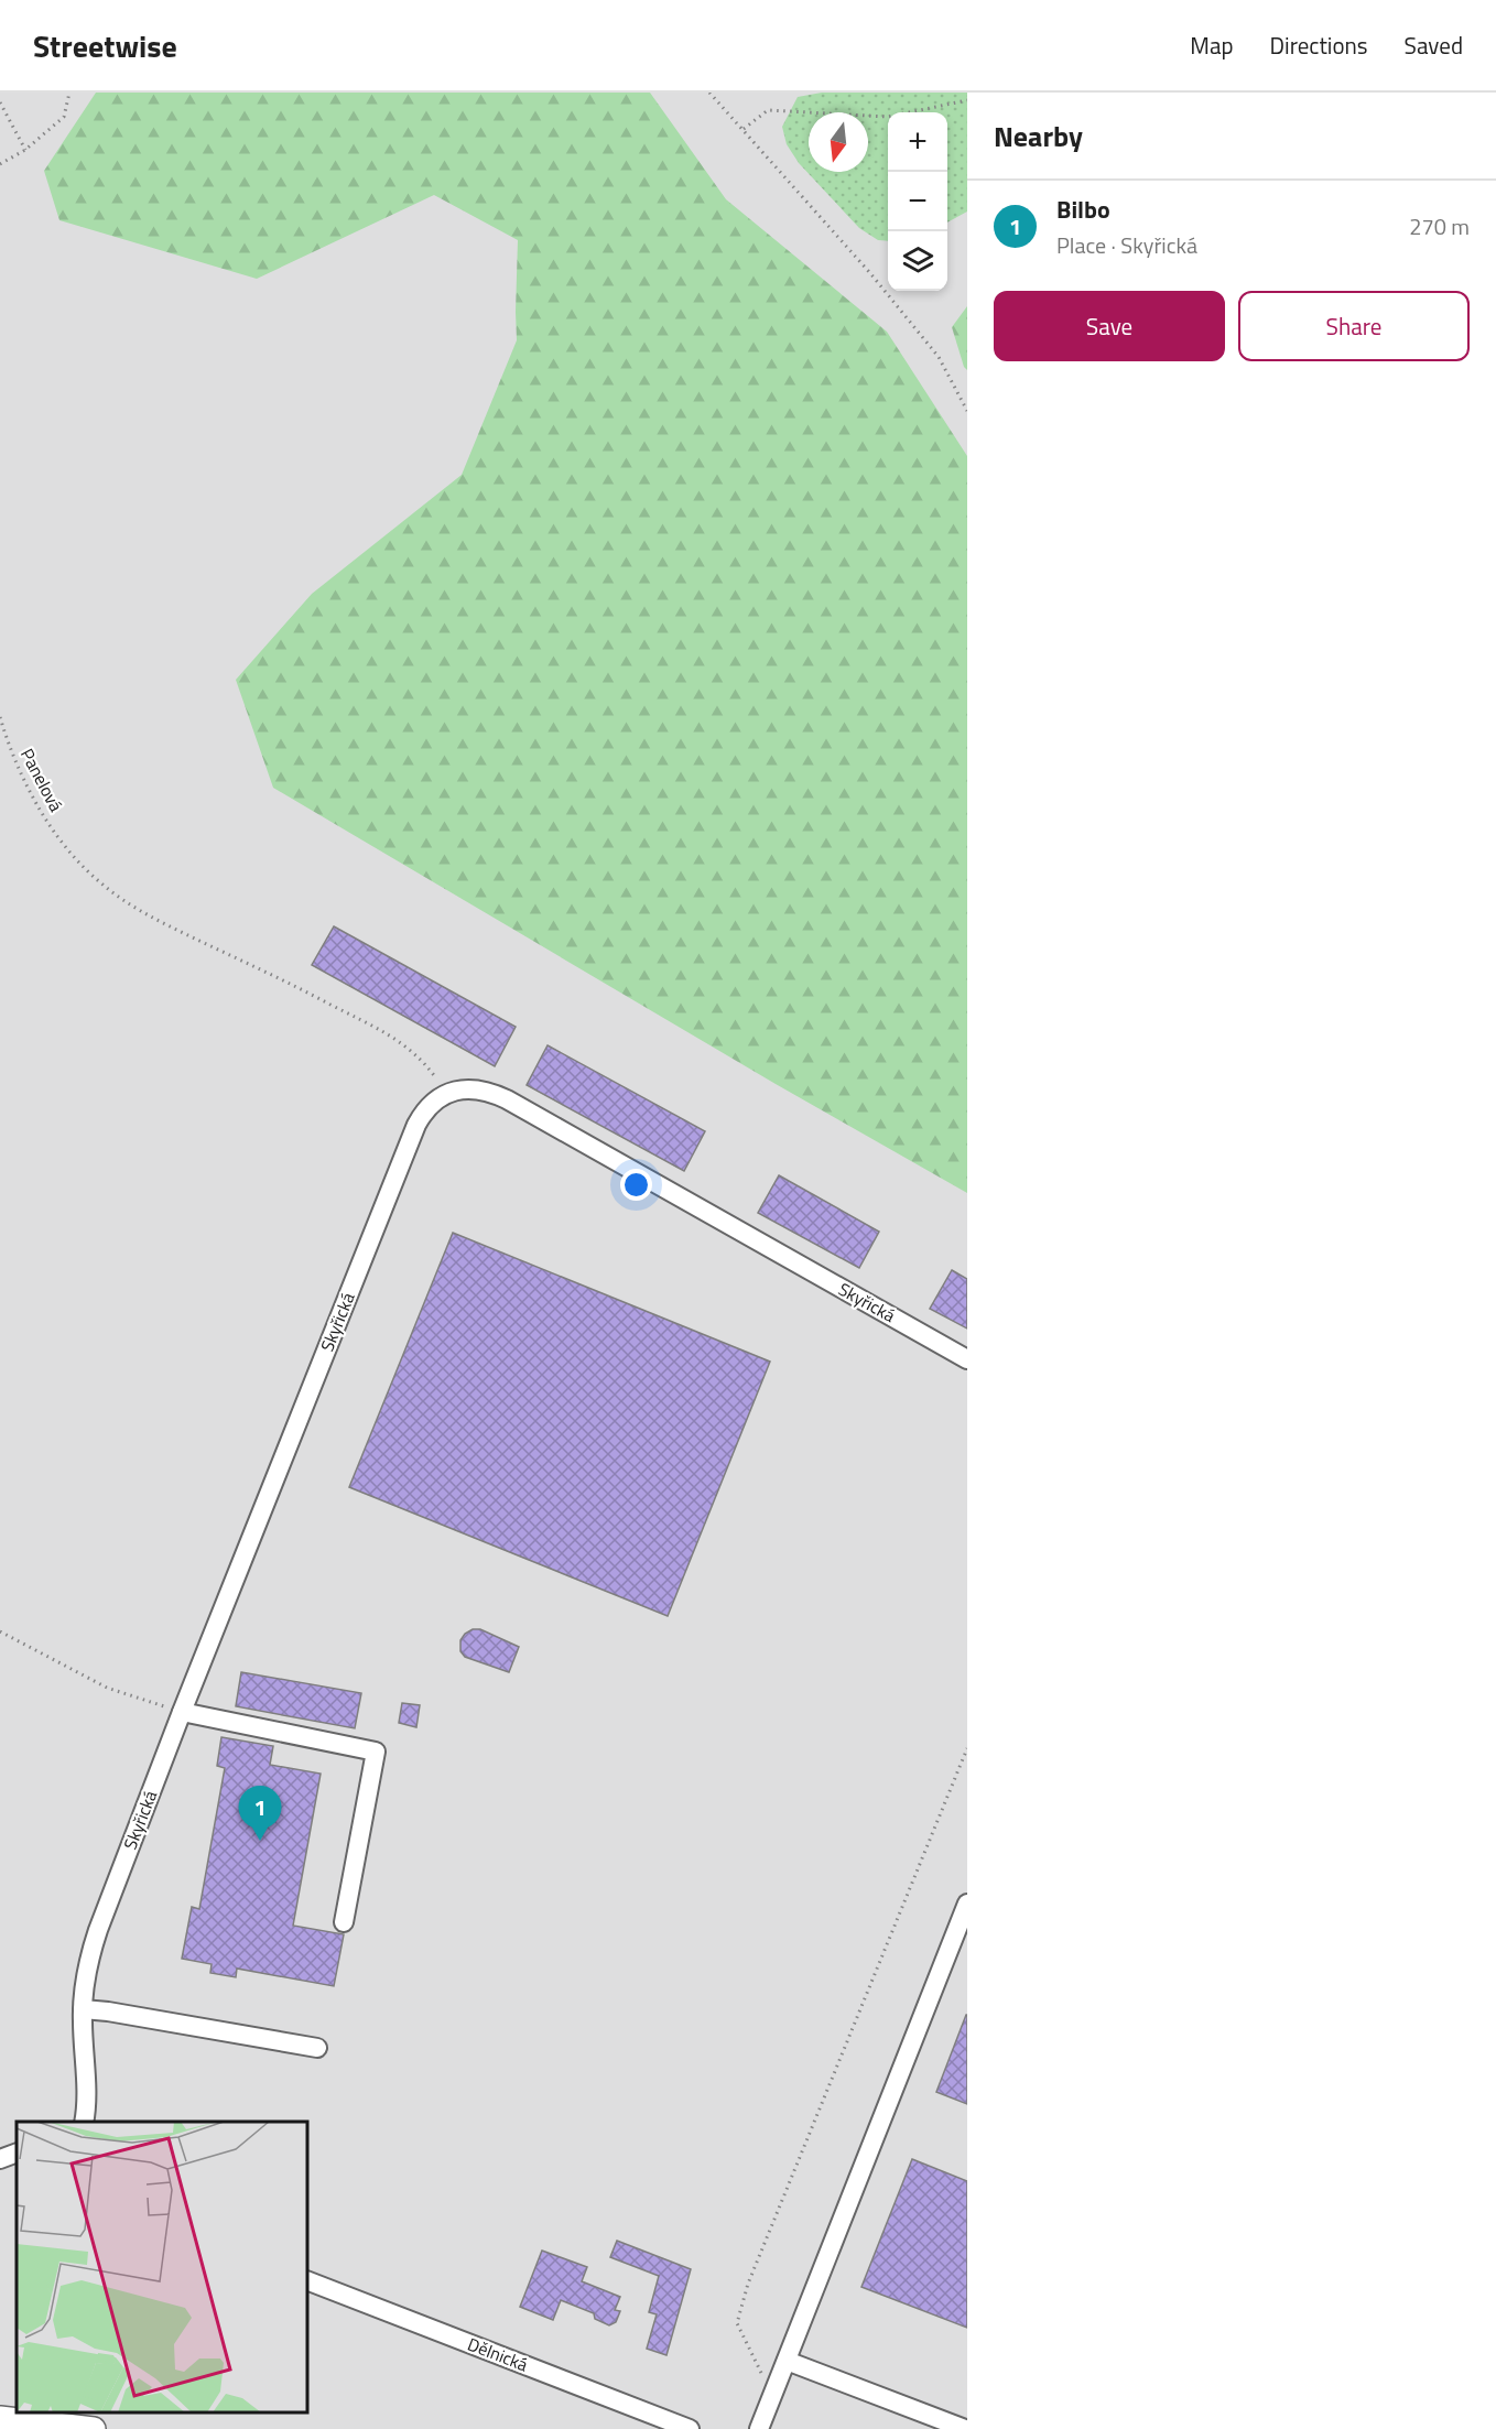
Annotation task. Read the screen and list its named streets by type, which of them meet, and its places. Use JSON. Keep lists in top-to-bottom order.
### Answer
{
  "streets": {
    "street": ["Skyřická", "Dělnická"],
    "path": ["Panelová"]
  },
  "crossings": [
    ["Panelová", "Skyřická"]
  ],
  "north": "bottom",
  "page": {
    "header": "Streetwise",
    "nav": ["Map", "Directions", "Saved"],
    "heading": "Nearby",
    "map_buttons": ["+", "−"],
    "list": [
      {
        "mark": "1",
        "name": "Bilbo",
        "note": "Place · Skyřická",
        "value": "270 m"
      }
    ],
    "buttons": ["Save", "Share"],
    "pins": "1"
  }
}
